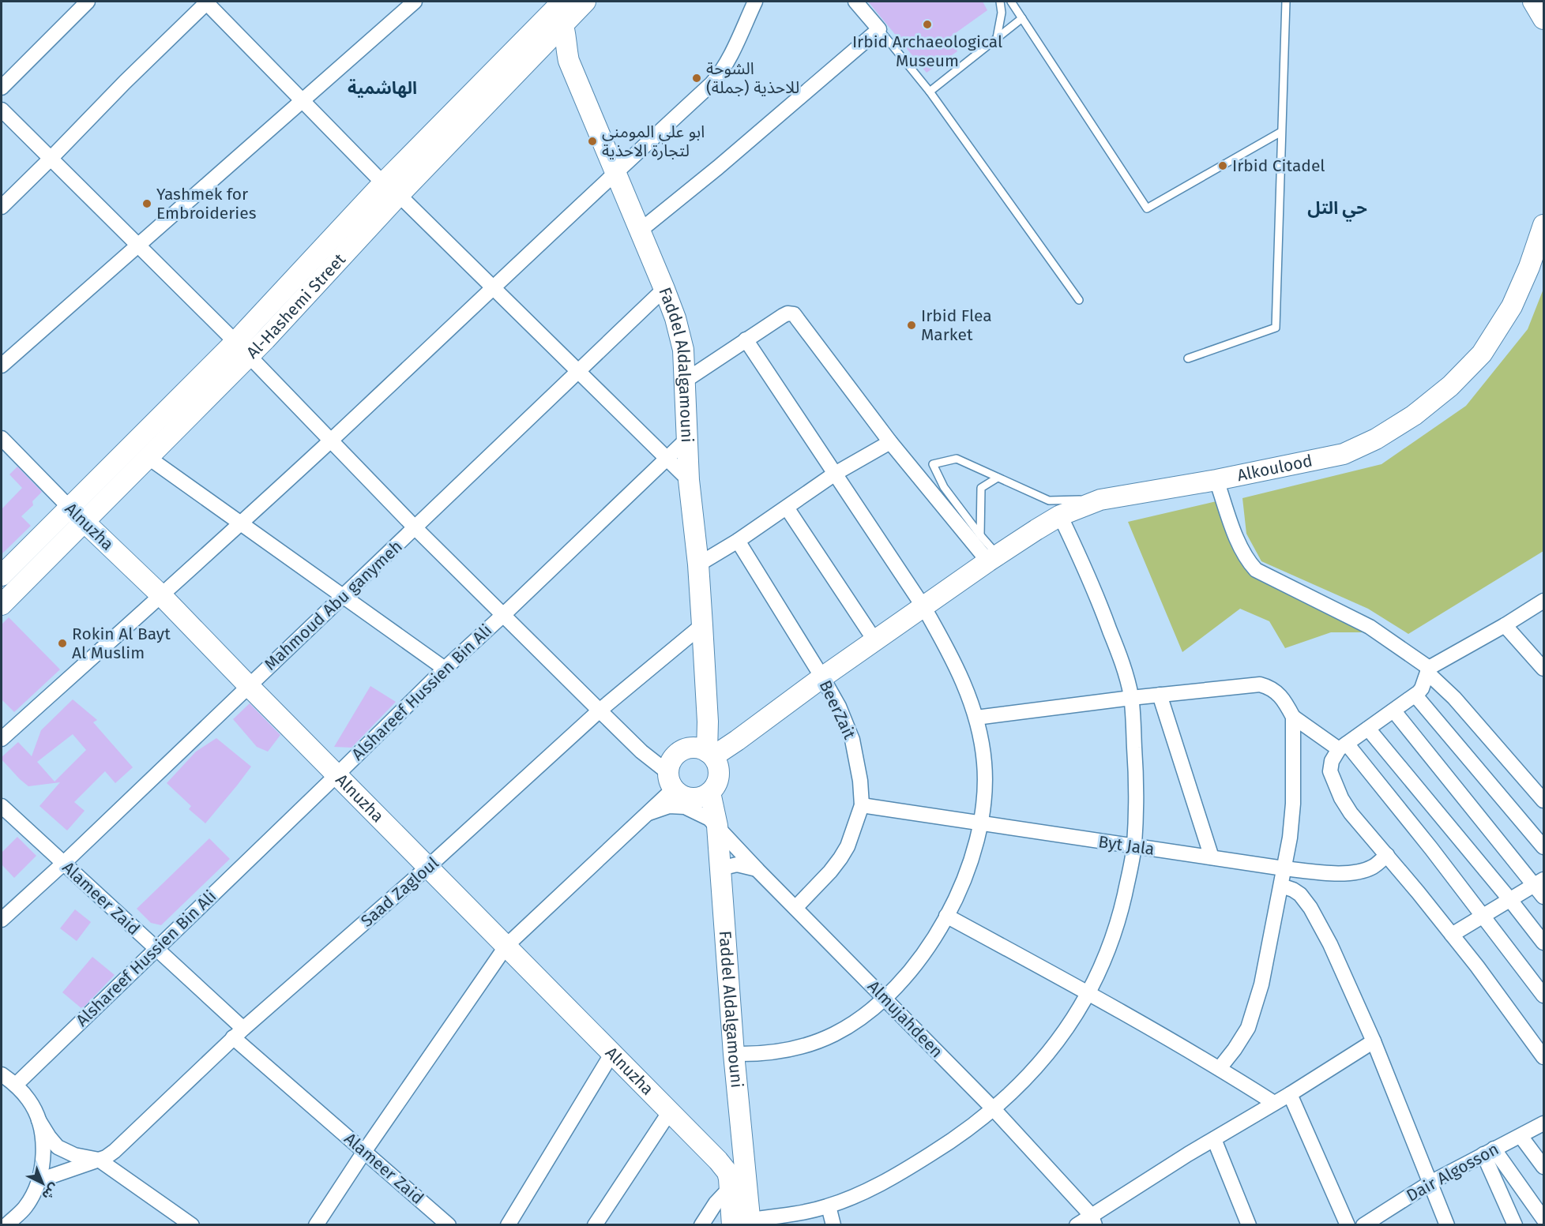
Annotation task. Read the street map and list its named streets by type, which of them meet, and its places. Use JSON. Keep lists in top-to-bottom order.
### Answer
{
  "streets": {
    "main road": [
      "Al-Hashemi Street",
      "Faddel Aldalgamouni",
      "Alkoulood",
      "Alnuzha"
    ],
    "street": [
      "Mahmoud Abu ganymeh",
      "Alshareef Hussien Bin Ali",
      "BeerZait",
      "Byt Jala",
      "Saad Zagloul",
      "Alameer Zaid",
      "Almujahdeen",
      "Dair Algosson"
    ]
  },
  "crossings": [
    ["Al-Hashemi Street", "Faddel Aldalgamouni"],
    ["Al-Hashemi Street", "Alnuzha"],
    ["Faddel Aldalgamouni", "Alkoulood"],
    ["Faddel Aldalgamouni", "Alnuzha"],
    ["Faddel Aldalgamouni", "Mahmoud Abu ganymeh"],
    ["Faddel Aldalgamouni", "Alshareef Hussien Bin Ali"],
    ["Faddel Aldalgamouni", "Saad Zagloul"],
    ["Faddel Aldalgamouni", "Almujahdeen"],
    ["Alkoulood", "BeerZait"],
    ["Alnuzha", "Mahmoud Abu ganymeh"],
    ["Alnuzha", "Alshareef Hussien Bin Ali"],
    ["Alnuzha", "Saad Zagloul"],
    ["Mahmoud Abu ganymeh", "Alameer Zaid"],
    ["Alshareef Hussien Bin Ali", "Alameer Zaid"],
    ["BeerZait", "Byt Jala"],
    ["BeerZait", "Almujahdeen"],
    ["Saad Zagloul", "Alameer Zaid"]
  ],
  "districts": ["الهاشمية", "حي التل"],
  "places": [
    "Irbid Archaeological Museum",
    "الشوحة للاحذية (جملة)",
    "ابو علي المومني لتجارة الاحذية",
    "Irbid Citadel",
    "Yashmek for Embroideries",
    "Irbid Flea Market",
    "Rokin Al Bayt Al Muslim"
  ],
  "north": "bottom right"
}
